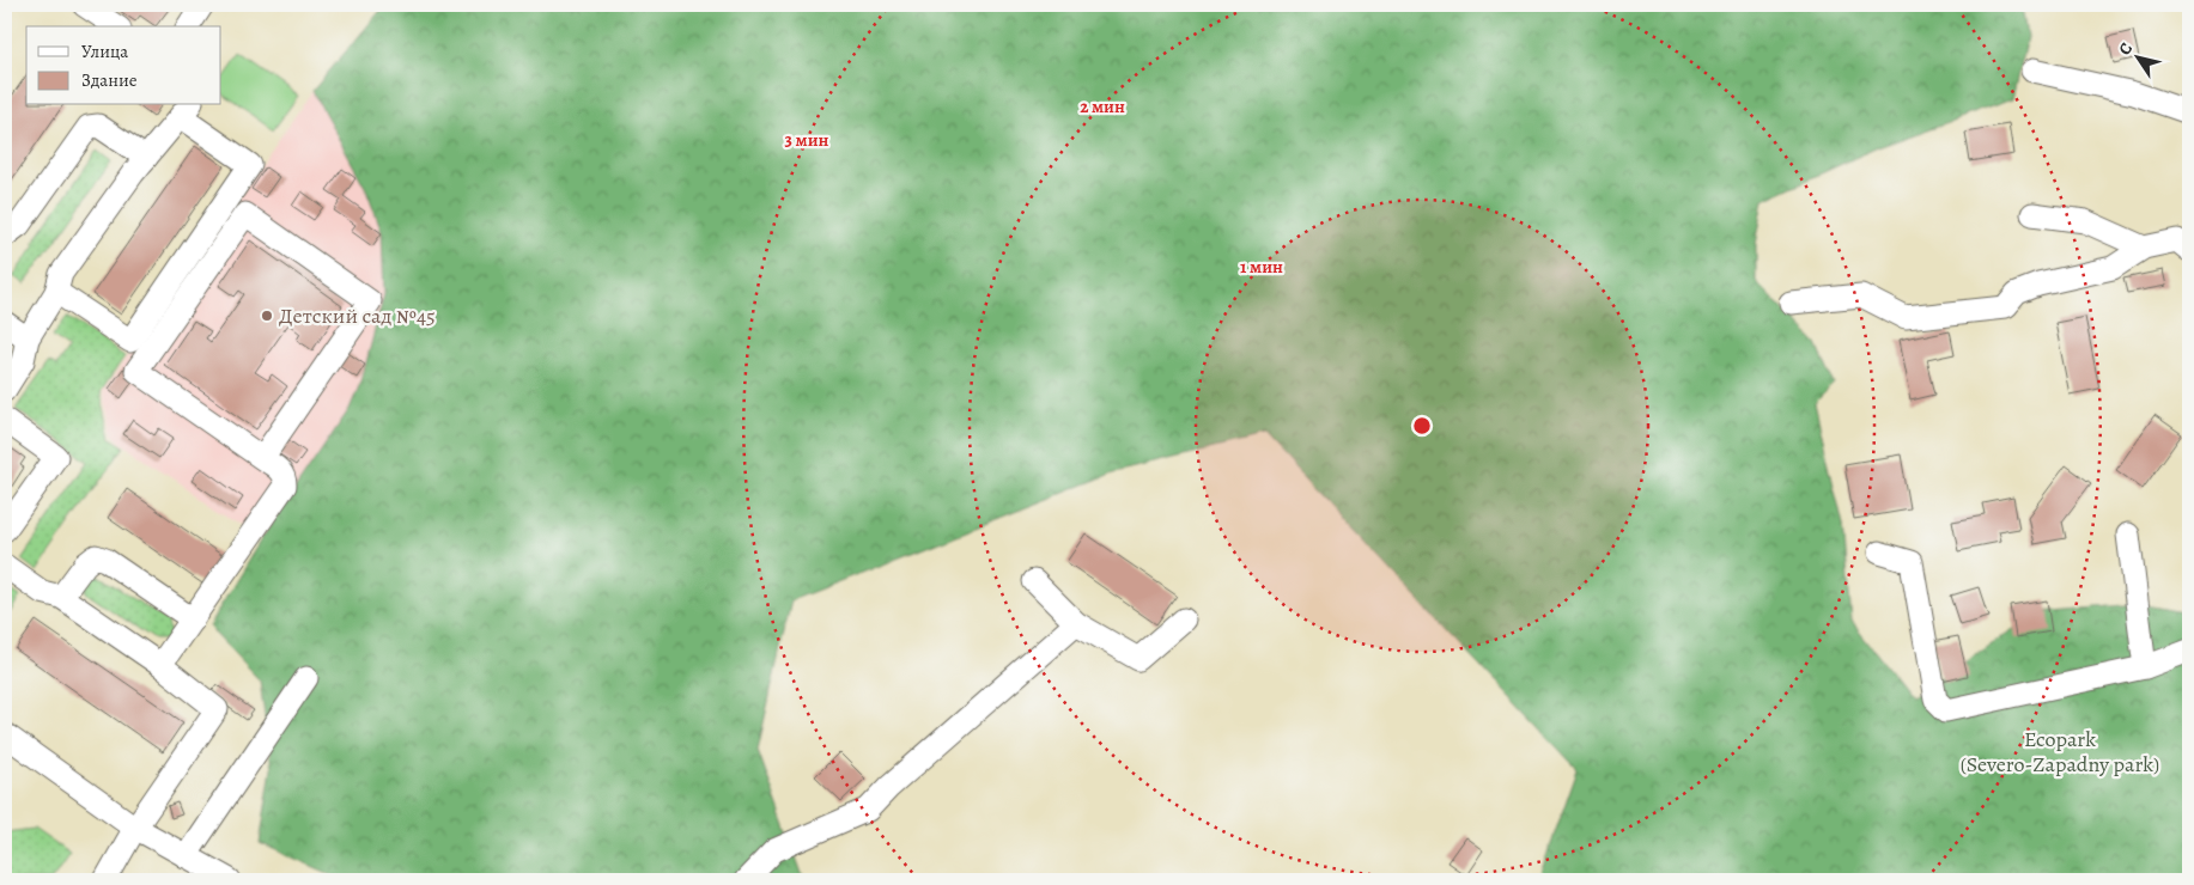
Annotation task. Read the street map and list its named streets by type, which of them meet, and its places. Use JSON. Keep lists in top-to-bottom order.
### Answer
{
  "parks": ["Ecopark (Severo-Zapadny park)"],
  "places": ["Детский сад №45"],
  "legend": ["Улица", "Здание"],
  "north": "top left",
  "rings": ["2 мин", "3 мин", "1 мин"]
}
